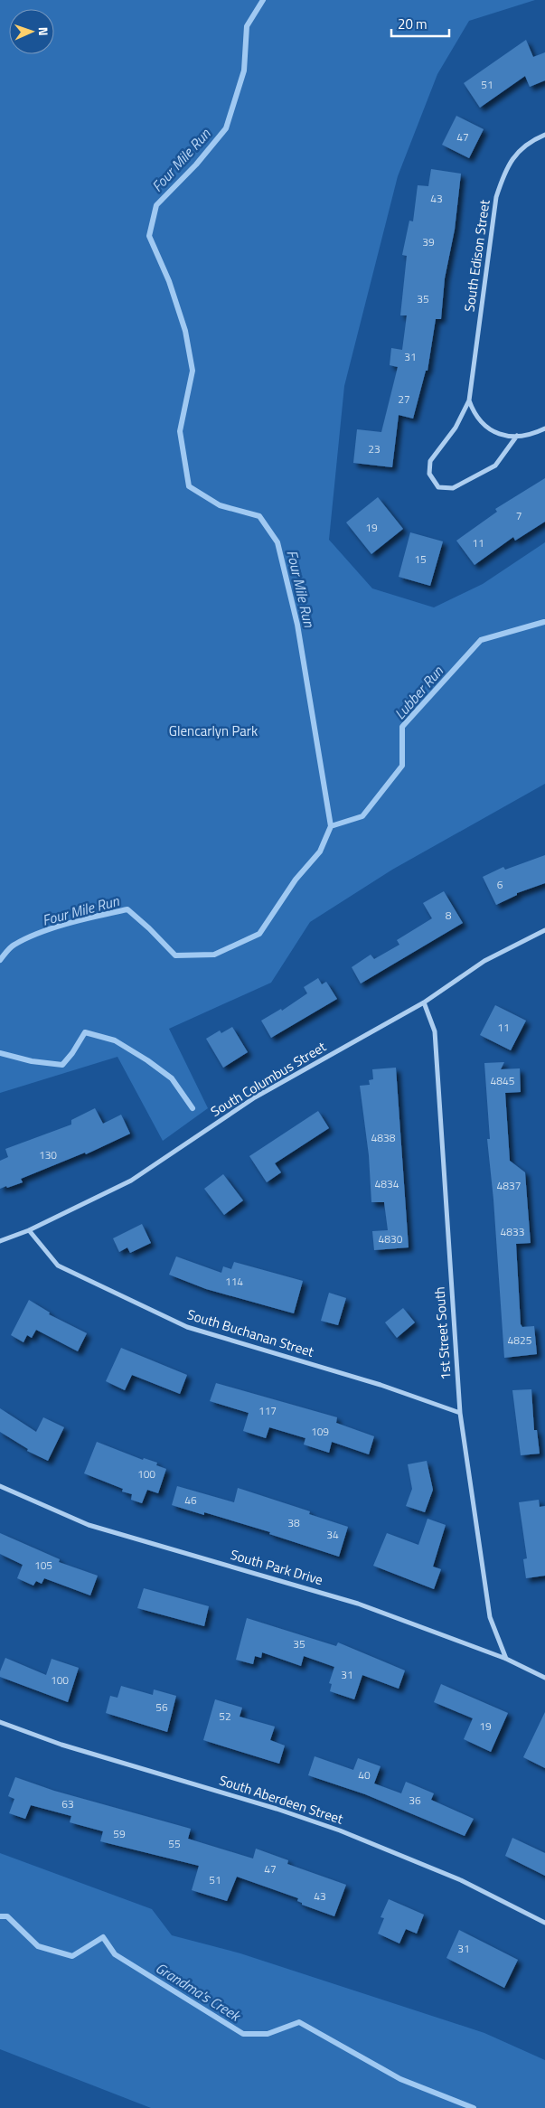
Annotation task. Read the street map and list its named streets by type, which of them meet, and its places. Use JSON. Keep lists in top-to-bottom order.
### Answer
{
  "streets": {
    "street": [
      "South Edison Street",
      "South Columbus Street",
      "South Buchanan Street",
      "1st Street South",
      "South Park Drive",
      "South Aberdeen Street"
    ]
  },
  "crossings": [
    ["South Columbus Street", "South Buchanan Street"],
    ["South Columbus Street", "1st Street South"],
    ["South Buchanan Street", "1st Street South"],
    ["1st Street South", "South Park Drive"]
  ],
  "water": ["Four Mile Run", "Lubber Run", "Grandma's Creek"],
  "parks": ["Glencarlyn Park"],
  "house_numbers": [
    "51",
    "47",
    "43",
    "39",
    "35",
    "31",
    "27",
    "23",
    "7",
    "19",
    "11",
    "15",
    "6",
    "8",
    "11",
    "4845",
    "4838",
    "130",
    "4834",
    "4837",
    "4833",
    "4830",
    "114",
    "4825",
    "117",
    "109",
    "100",
    "46",
    "38",
    "34",
    "105",
    "35",
    "31",
    "100",
    "56",
    "52",
    "19",
    "40",
    "36",
    "63",
    "59",
    "55",
    "47",
    "51",
    "43",
    "31"
  ],
  "scale_bar": "20 m",
  "north": "right"
}
